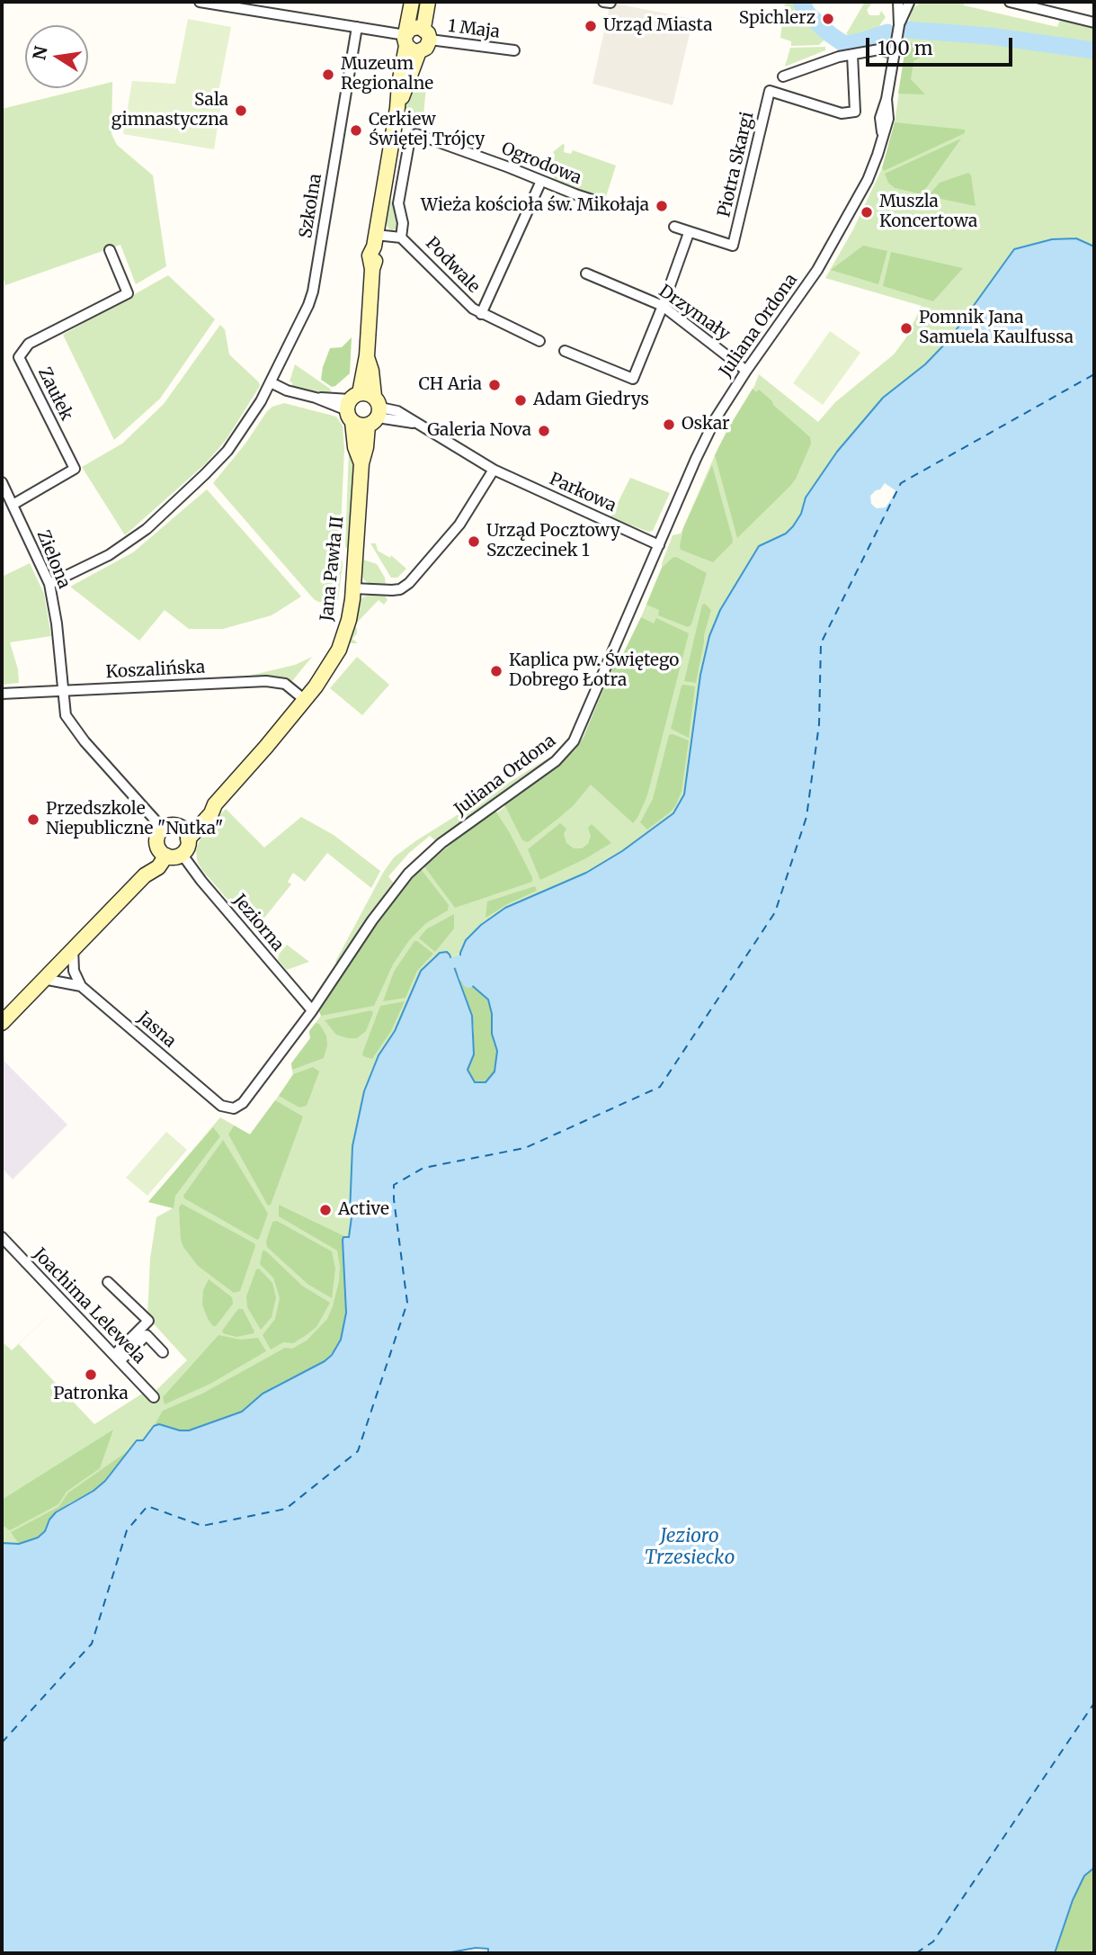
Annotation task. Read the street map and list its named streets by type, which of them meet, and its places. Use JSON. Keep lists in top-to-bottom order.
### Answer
{
  "streets": {
    "street": [
      "1 Maja",
      "Ogrodowa",
      "Piotra Skargi",
      "Szkolna",
      "Podwale",
      "Drzymały",
      "Juliana Ordona",
      "Zaułek",
      "Parkowa",
      "Zielona",
      "Jana Pawła II",
      "Koszalińska",
      "Jeziorna",
      "Jasna",
      "Joachima Lelewela"
    ]
  },
  "crossings": [
    ["1 Maja", "Szkolna"],
    ["1 Maja", "Jana Pawła II"],
    ["Ogrodowa", "Podwale"],
    ["Szkolna", "Zielona"],
    ["Podwale", "Jana Pawła II"],
    ["Drzymały", "Juliana Ordona"],
    ["Juliana Ordona", "Parkowa"],
    ["Juliana Ordona", "Jeziorna"],
    ["Juliana Ordona", "Jasna"],
    ["Zaułek", "Zielona"],
    ["Parkowa", "Jana Pawła II"],
    ["Zielona", "Koszalińska"],
    ["Jana Pawła II", "Koszalińska"],
    ["Jana Pawła II", "Jeziorna"]
  ],
  "water": ["Jezioro Trzesiecko"],
  "places": [
    "Spichlerz",
    "Urząd Miasta",
    "Muzeum Regionalne",
    "Sala gimnastyczna",
    "Cerkiew Świętej Trójcy",
    "Wieża kościoła św. Mikołaja",
    "Muszla Koncertowa",
    "Pomnik Jana Samuela Kaulfussa",
    "CH Aria",
    "Adam Giedrys",
    "Oskar",
    "Galeria Nova",
    "Urząd Pocztowy Szczecinek 1",
    "Kaplica pw. Świętego Dobrego Łotra",
    "Przedszkole Niepubliczne \"Nutka\"",
    "Active",
    "Patronka"
  ],
  "scale_bar": "100 m",
  "north": "left"
}
